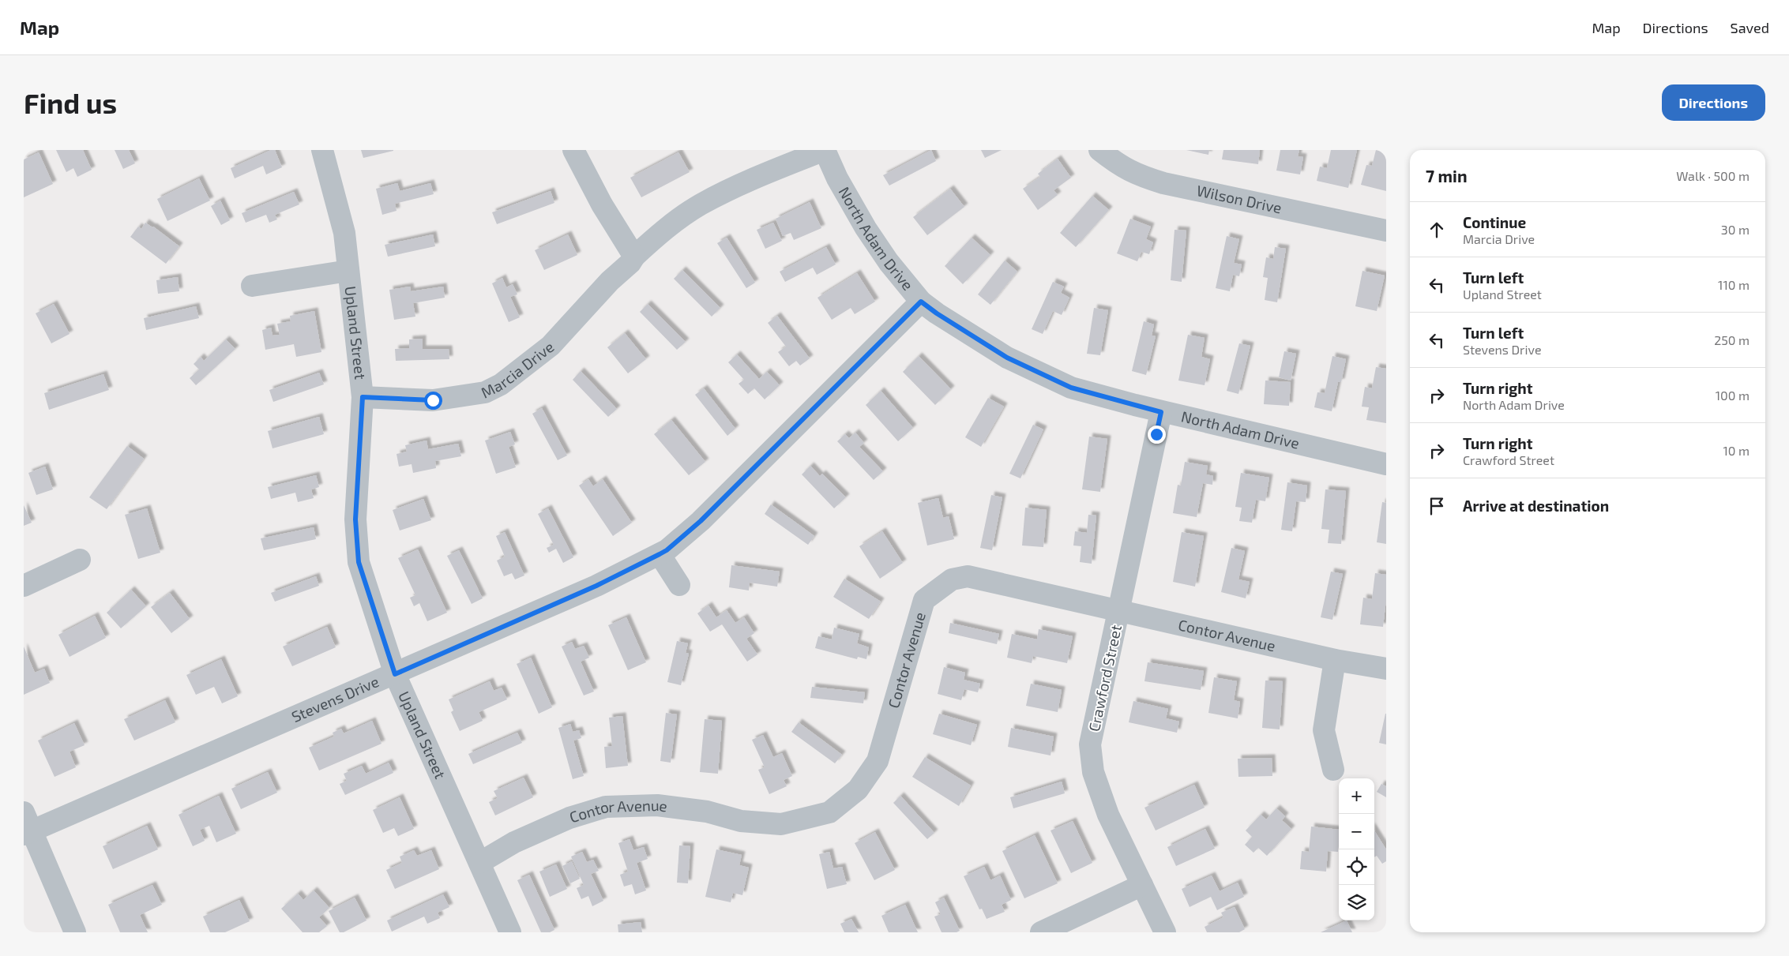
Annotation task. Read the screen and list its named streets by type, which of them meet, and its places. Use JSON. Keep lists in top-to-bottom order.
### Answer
{
  "streets": {
    "street": [
      "Wilson Drive",
      "North Adam Drive",
      "Upland Street",
      "Marcia Drive",
      "Contor Avenue",
      "Crawford Street",
      "Stevens Drive"
    ]
  },
  "crossings": [
    ["North Adam Drive", "Marcia Drive"],
    ["North Adam Drive", "Crawford Street"],
    ["North Adam Drive", "Stevens Drive"],
    ["Upland Street", "Marcia Drive"],
    ["Upland Street", "Contor Avenue"],
    ["Upland Street", "Stevens Drive"],
    ["Contor Avenue", "Crawford Street"]
  ],
  "page": {
    "header": "Map",
    "nav": ["Map", "Directions", "Saved"],
    "buttons": "Directions",
    "title": "Find us",
    "heading": ["7 min", "Walk · 500 m"],
    "list": [
      ["Continue", "Marcia Drive", "30 m"],
      ["Turn left", "Upland Street", "110 m"],
      ["Turn left", "Stevens Drive", "250 m"],
      ["Turn right", "North Adam Drive", "100 m"],
      ["Turn right", "Crawford Street", "10 m"],
      "Arrive at destination"
    ],
    "map_buttons": ["+", "−"]
  }
}
